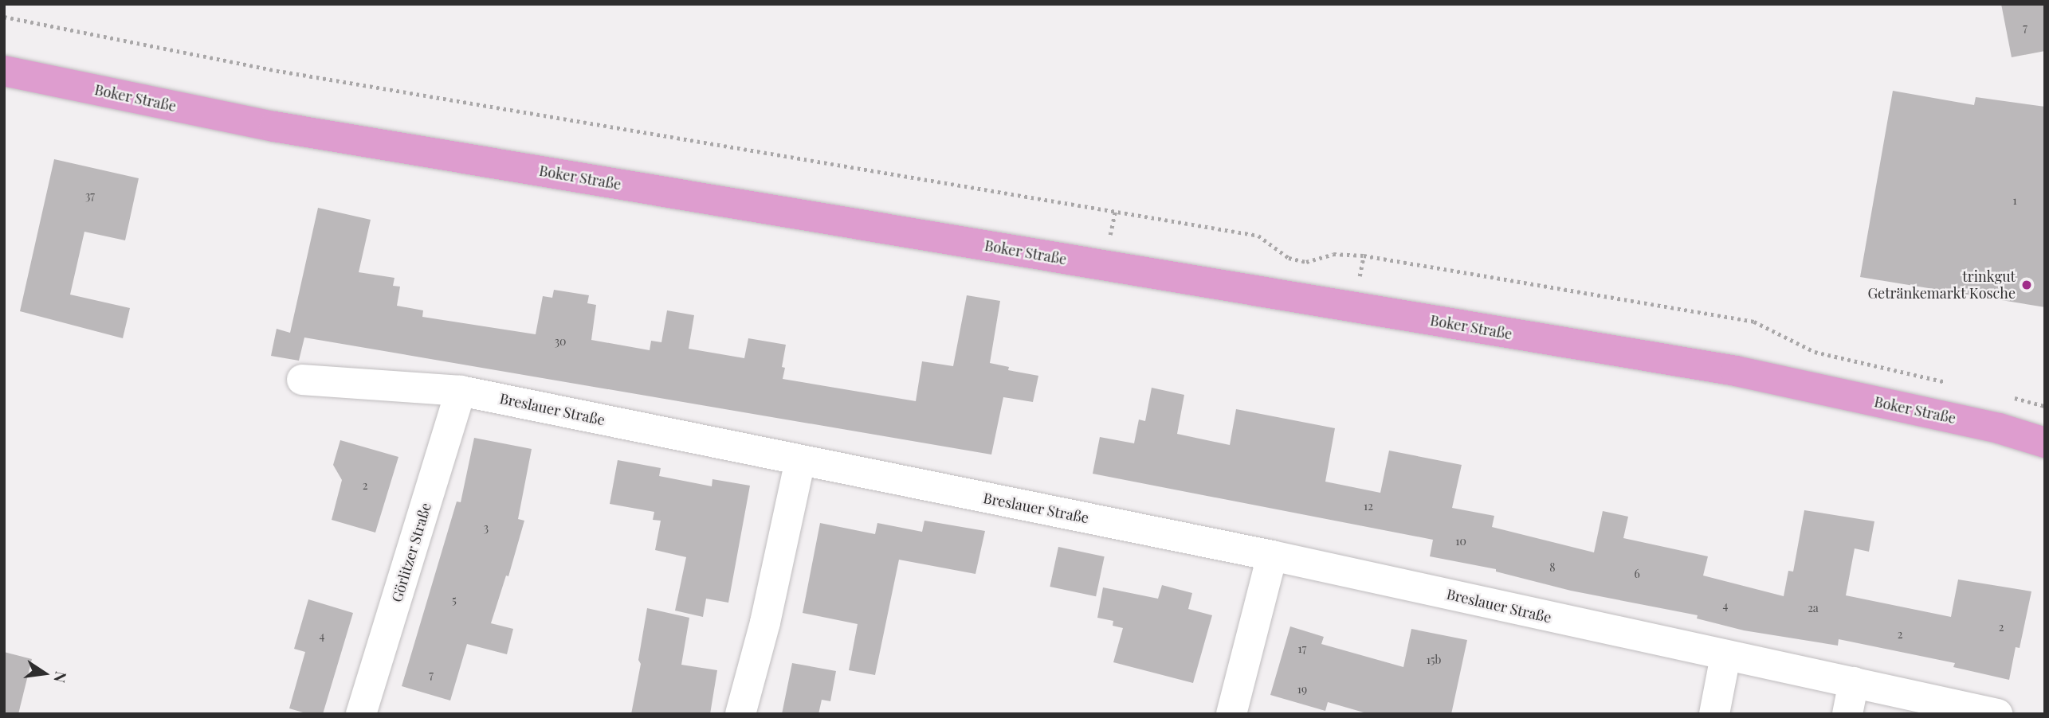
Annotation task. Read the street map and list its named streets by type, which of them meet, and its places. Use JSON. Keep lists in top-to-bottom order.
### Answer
{
  "streets": {
    "main road": ["Boker Straße"],
    "street": ["Breslauer Straße", "Görlitzer Straße"]
  },
  "crossings": [
    ["Breslauer Straße", "Görlitzer Straße"]
  ],
  "places": ["trinkgut Getränkemarkt Kosche"],
  "house_numbers": [
    "7",
    "37",
    "1",
    "30",
    "2",
    "12",
    "3",
    "10",
    "8",
    "6",
    "5",
    "4",
    "2a",
    "2",
    "2",
    "4",
    "17",
    "15b",
    "7",
    "19"
  ],
  "north": "right"
}
